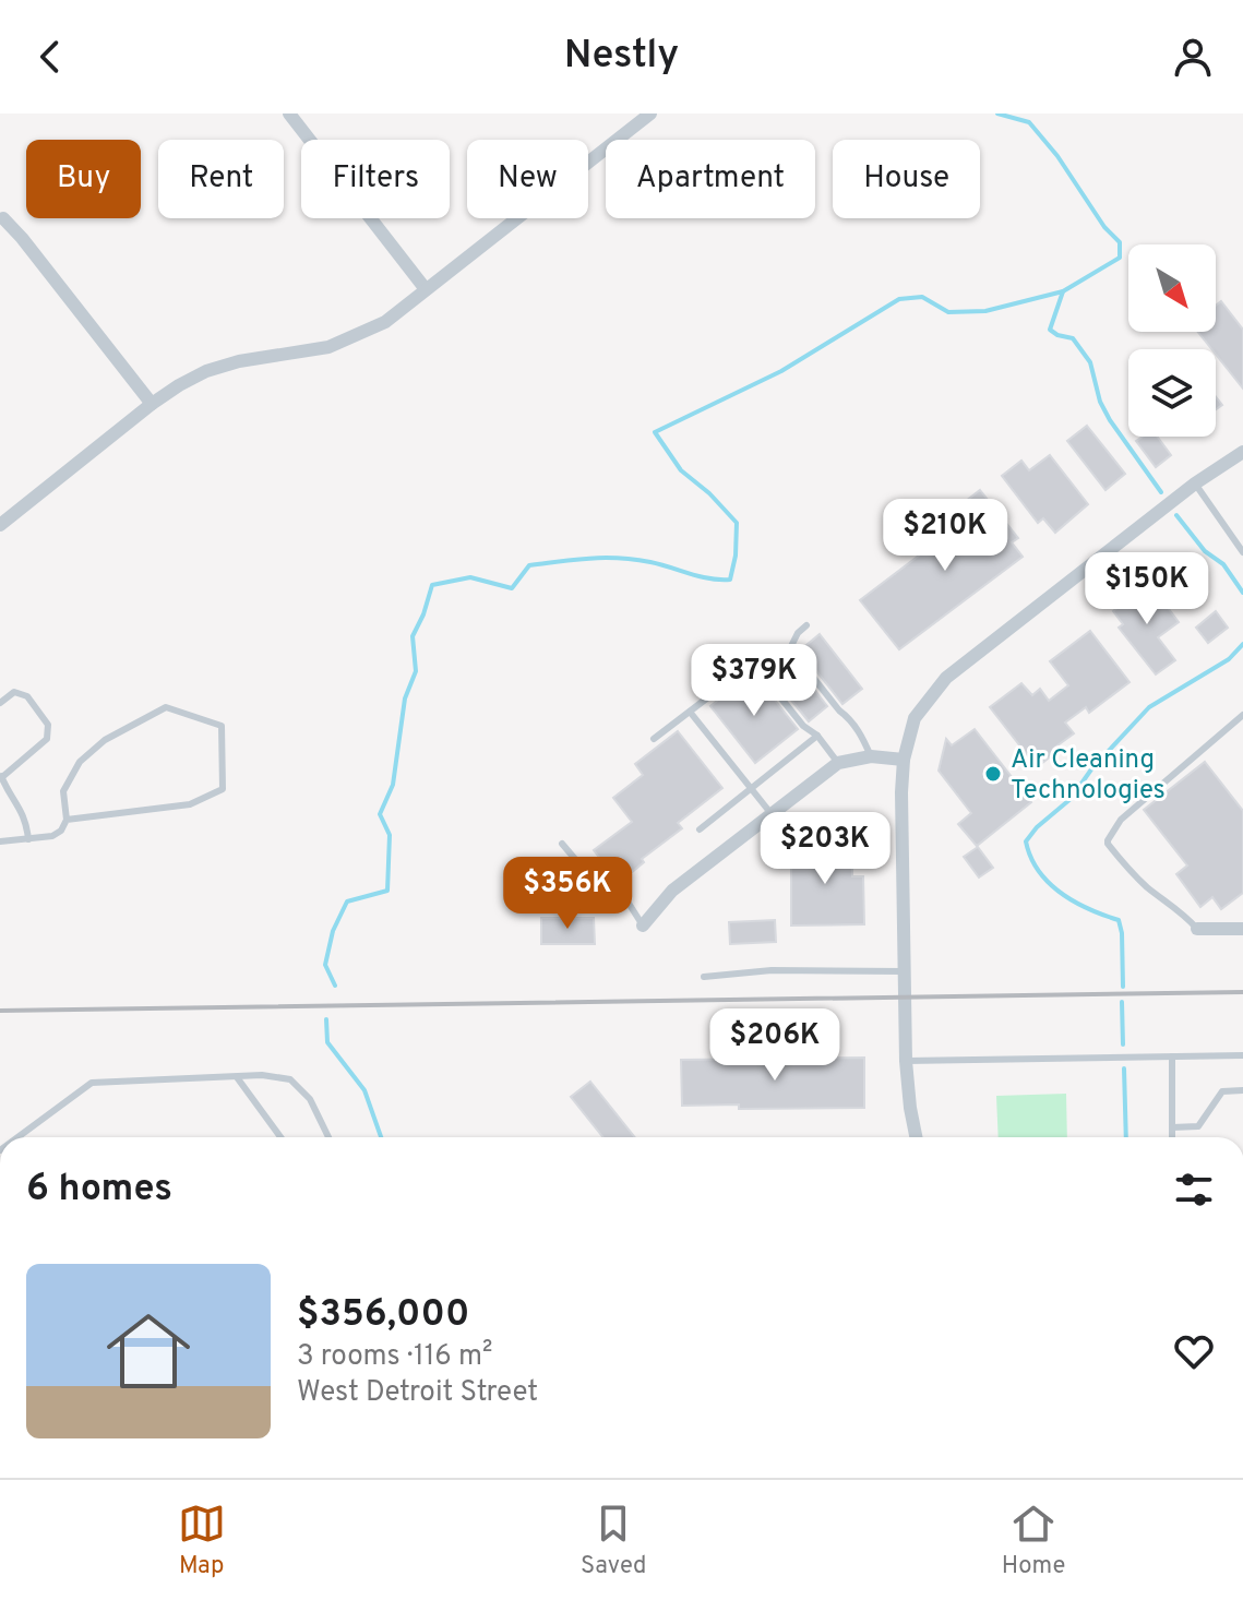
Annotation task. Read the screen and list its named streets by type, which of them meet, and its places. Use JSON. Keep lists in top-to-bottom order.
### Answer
{
  "places": ["Air Cleaning Technologies"],
  "north": "bottom right",
  "page": {
    "header": "Nestly",
    "chip": [
      "Buy",
      "Rent",
      "Filters",
      "New",
      "Apartment",
      "House"
    ],
    "price": [
      "$210K",
      "$150K",
      "$379K",
      "$203K",
      "$356K",
      "$206K"
    ],
    "heading": "6 homes",
    "list": [
      {
        "name": "$356,000",
        "note": "3 rooms · 116 m² · West Detroit Street"
      }
    ],
    "tabs": ["Map", "Saved", "Home"]
  }
}
